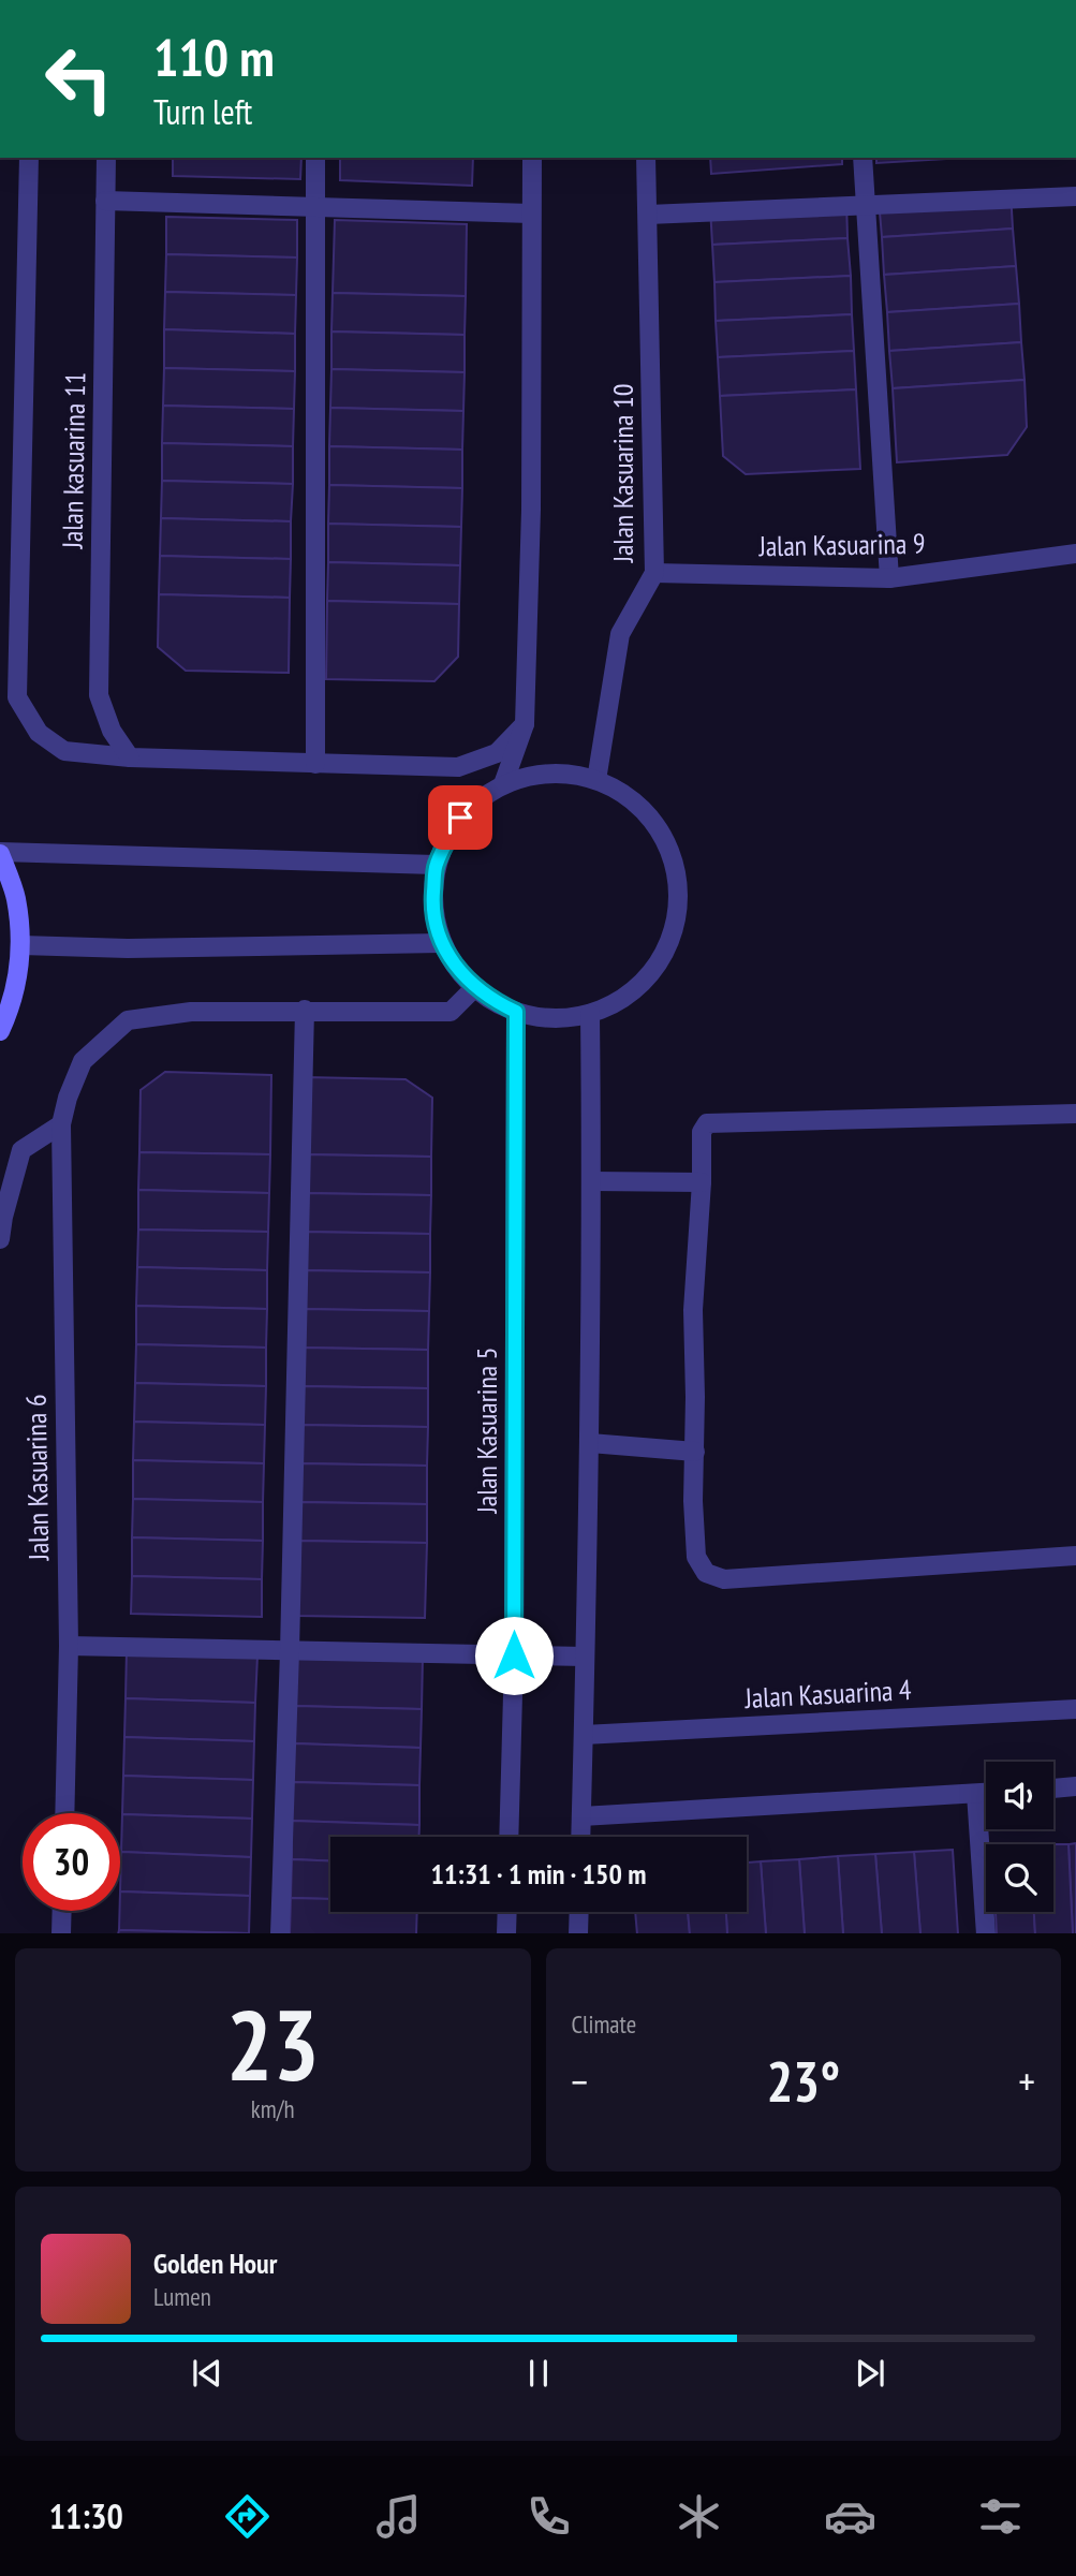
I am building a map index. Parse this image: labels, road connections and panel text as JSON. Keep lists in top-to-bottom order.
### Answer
{
  "streets": {
    "street": [
      "Jalan kasuarina 11",
      "Jalan Kasuarina 10",
      "Jalan Kasuarina 9",
      "Jalan Kasuarina 5",
      "Jalan Kasuarina 6",
      "Jalan Kasuarina 4"
    ]
  },
  "crossings": [
    ["Jalan Kasuarina 10", "Jalan Kasuarina 9"],
    ["Jalan Kasuarina 10", "Jalan Kasuarina 5"],
    ["Jalan Kasuarina 10", "Jalan Kasuarina 6"],
    ["Jalan Kasuarina 5", "Jalan Kasuarina 6"]
  ],
  "page": {
    "turn": ["110 m", "Turn left"],
    "limit": "30",
    "trip": "11:31 · 1 min · 150 m",
    "tile": [
      ["23", "km/h"],
      "Climate"
    ],
    "heat": ["−", "23°", "+"],
    "song": ["Golden Hour", "Lumen"],
    "tabs": "11:30"
  }
}
